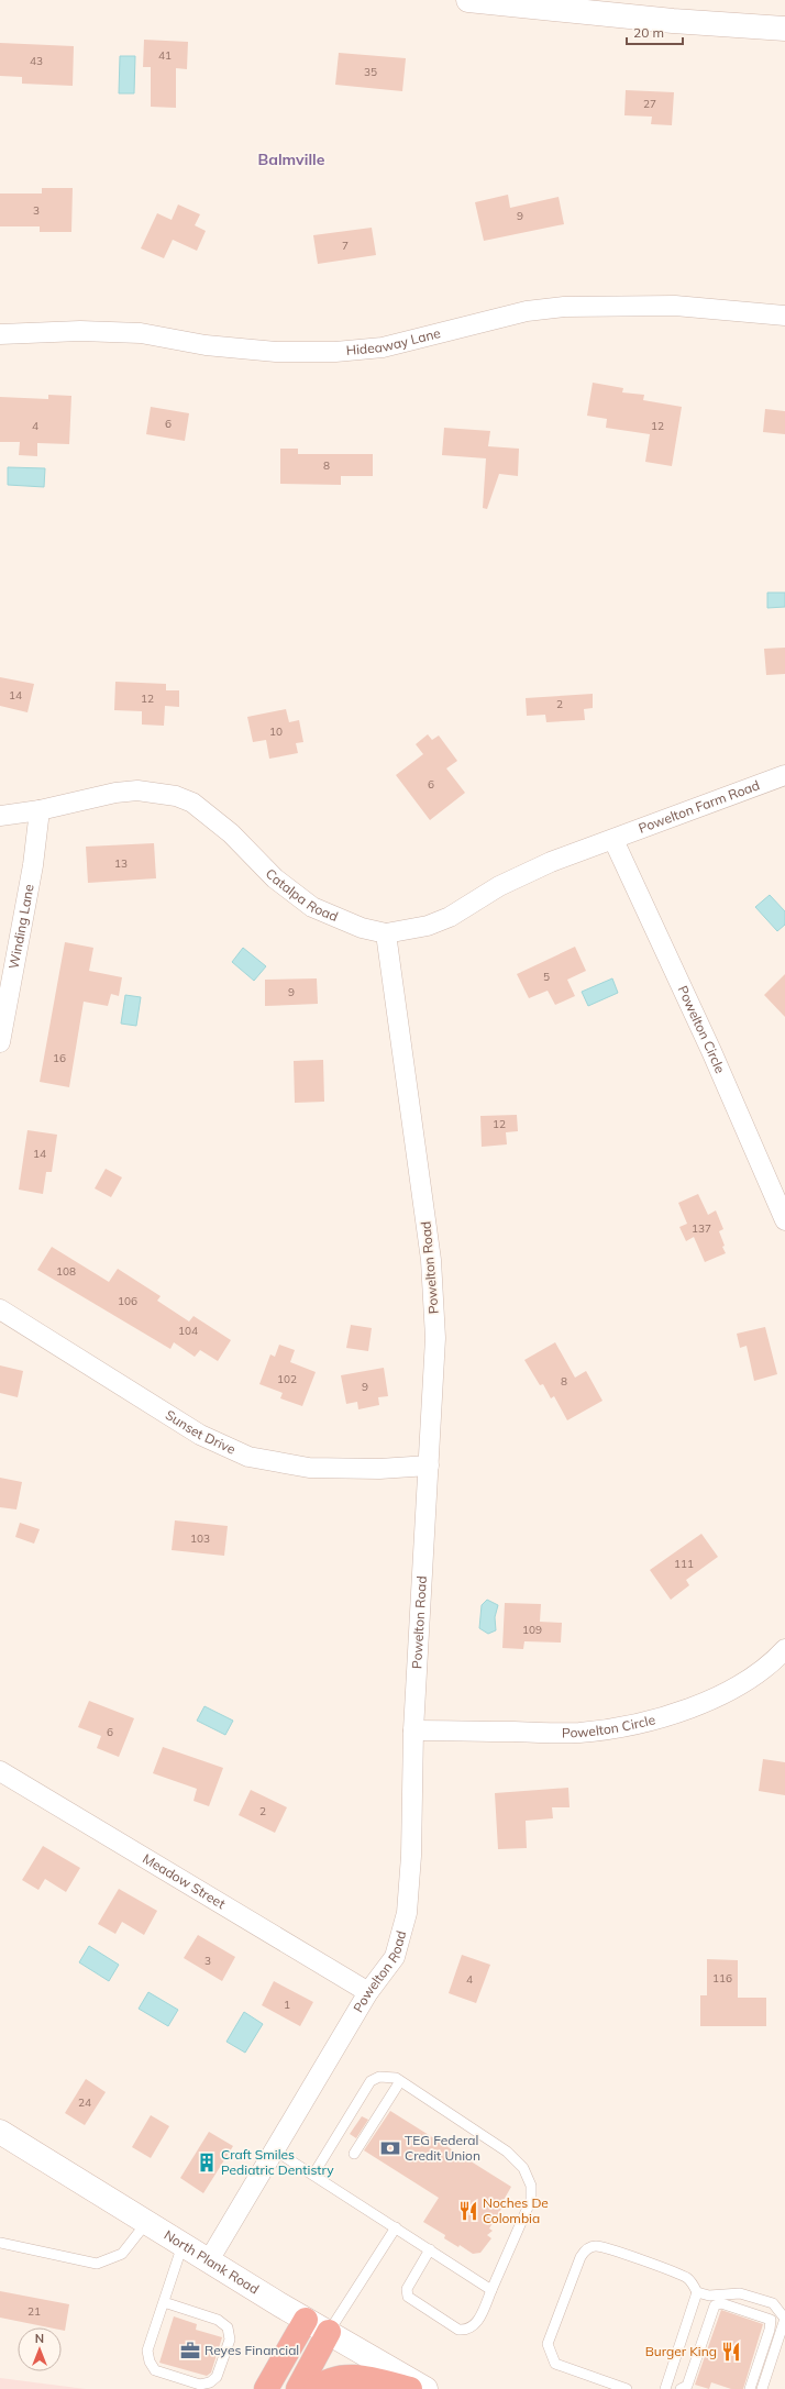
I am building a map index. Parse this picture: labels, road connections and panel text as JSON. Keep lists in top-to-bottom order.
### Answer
{
  "streets": {
    "main road": ["North Plank Road"],
    "street": [
      "Hideaway Lane",
      "Powelton Farm Road",
      "Catalpa Road",
      "Winding Lane",
      "Powelton Circle",
      "Powelton Road",
      "Sunset Drive",
      "Meadow Street"
    ]
  },
  "crossings": [
    ["Powelton Farm Road", "Catalpa Road"],
    ["Powelton Farm Road", "Powelton Circle"],
    ["Catalpa Road", "Winding Lane"],
    ["Catalpa Road", "Powelton Circle"],
    ["Catalpa Road", "Powelton Road"],
    ["Powelton Circle", "Powelton Road"],
    ["Powelton Road", "Sunset Drive"],
    ["Powelton Road", "Meadow Street"],
    ["Powelton Road", "North Plank Road"]
  ],
  "districts": ["Balmville"],
  "places": {
    "bank": ["TEG Federal Credit Union"],
    "building": ["Craft Smiles Pediatric Dentistry"],
    "restaurant": ["Noches De Colombia", "Burger King"],
    "office": ["Reyes Financial"]
  },
  "house_numbers": [
    "41",
    "43",
    "35",
    "27",
    "3",
    "9",
    "7",
    "6",
    "4",
    "12",
    "8",
    "14",
    "12",
    "2",
    "10",
    "6",
    "13",
    "5",
    "9",
    "16",
    "12",
    "14",
    "137",
    "108",
    "106",
    "104",
    "102",
    "8",
    "9",
    "103",
    "111",
    "109",
    "6",
    "2",
    "3",
    "116",
    "4",
    "1",
    "24",
    "21"
  ],
  "scale_bar": "20 m",
  "north": "top"
}
